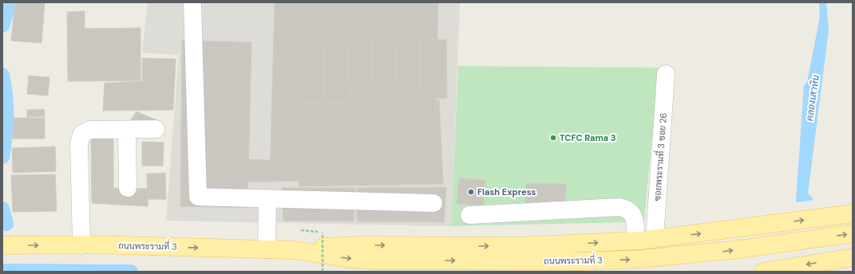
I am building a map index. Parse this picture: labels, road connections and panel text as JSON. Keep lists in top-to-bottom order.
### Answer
{
  "streets": {
    "main road": ["ถนนพระรามที่ 3"],
    "lane": ["ซอยพระรามที่ 3 ซอย 26"]
  },
  "crossings": [
    ["ซอยพระรามที่ 3 ซอย 26", "ถนนพระรามที่ 3"]
  ],
  "one_way": ["ถนนพระรามที่ 3"],
  "water": ["คลองเสาหิน"],
  "places": ["TCFC Rama 3", "Flash Express"]
}
